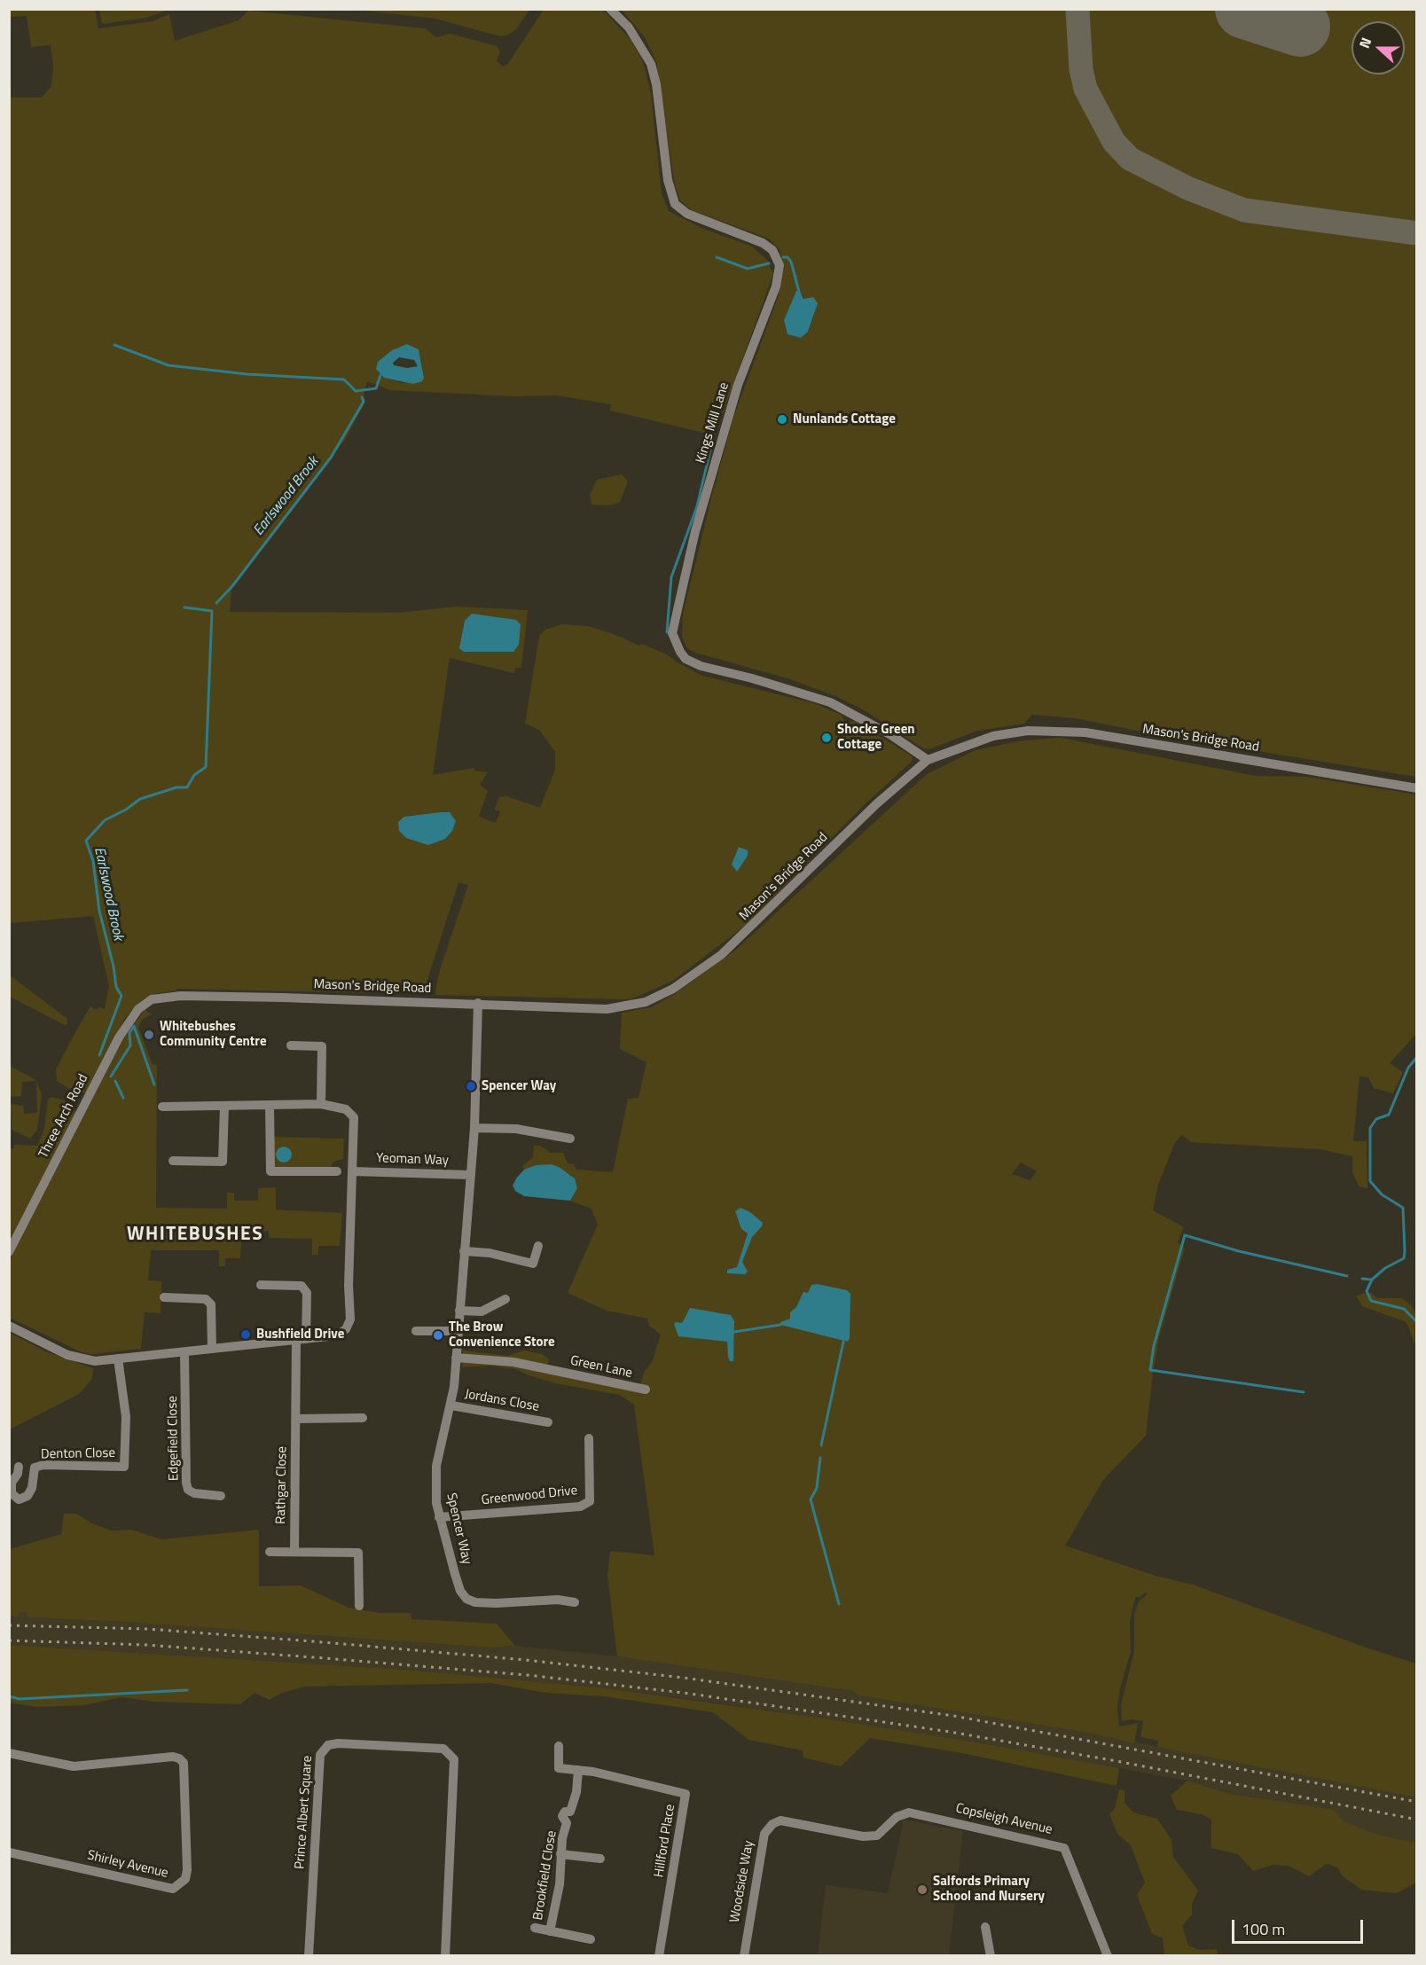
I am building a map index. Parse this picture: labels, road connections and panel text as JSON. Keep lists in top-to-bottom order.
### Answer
{
  "streets": {
    "street": [
      "Kings Mill Lane",
      "Mason's Bridge Road",
      "Three Arch Road",
      "Yeoman Way",
      "Green Lane",
      "Jordans Close",
      "Edgefield Close",
      "Denton Close",
      "Rathgar Close",
      "Greenwood Drive",
      "Spencer Way",
      "Prince Albert Square",
      "Copsleigh Avenue",
      "Hillford Place",
      "Shirley Avenue",
      "Brookfield Close",
      "Woodside Way"
    ]
  },
  "crossings": [
    ["Kings Mill Lane", "Mason's Bridge Road"],
    ["Mason's Bridge Road", "Three Arch Road"],
    ["Mason's Bridge Road", "Spencer Way"],
    ["Yeoman Way", "Spencer Way"],
    ["Green Lane", "Spencer Way"],
    ["Jordans Close", "Spencer Way"],
    ["Greenwood Drive", "Spencer Way"],
    ["Copsleigh Avenue", "Woodside Way"],
    ["Hillford Place", "Brookfield Close"]
  ],
  "districts": ["WHITEBUSHES"],
  "water": ["Earlswood Brook"],
  "places": [
    "Nunlands Cottage",
    "Shocks Green Cottage",
    "Whitebushes Community Centre",
    "Spencer Way",
    "Bushfield Drive",
    "The Brow Convenience Store",
    "Salfords Primary School and Nursery"
  ],
  "scale_bar": "100 m",
  "north": "left"
}
